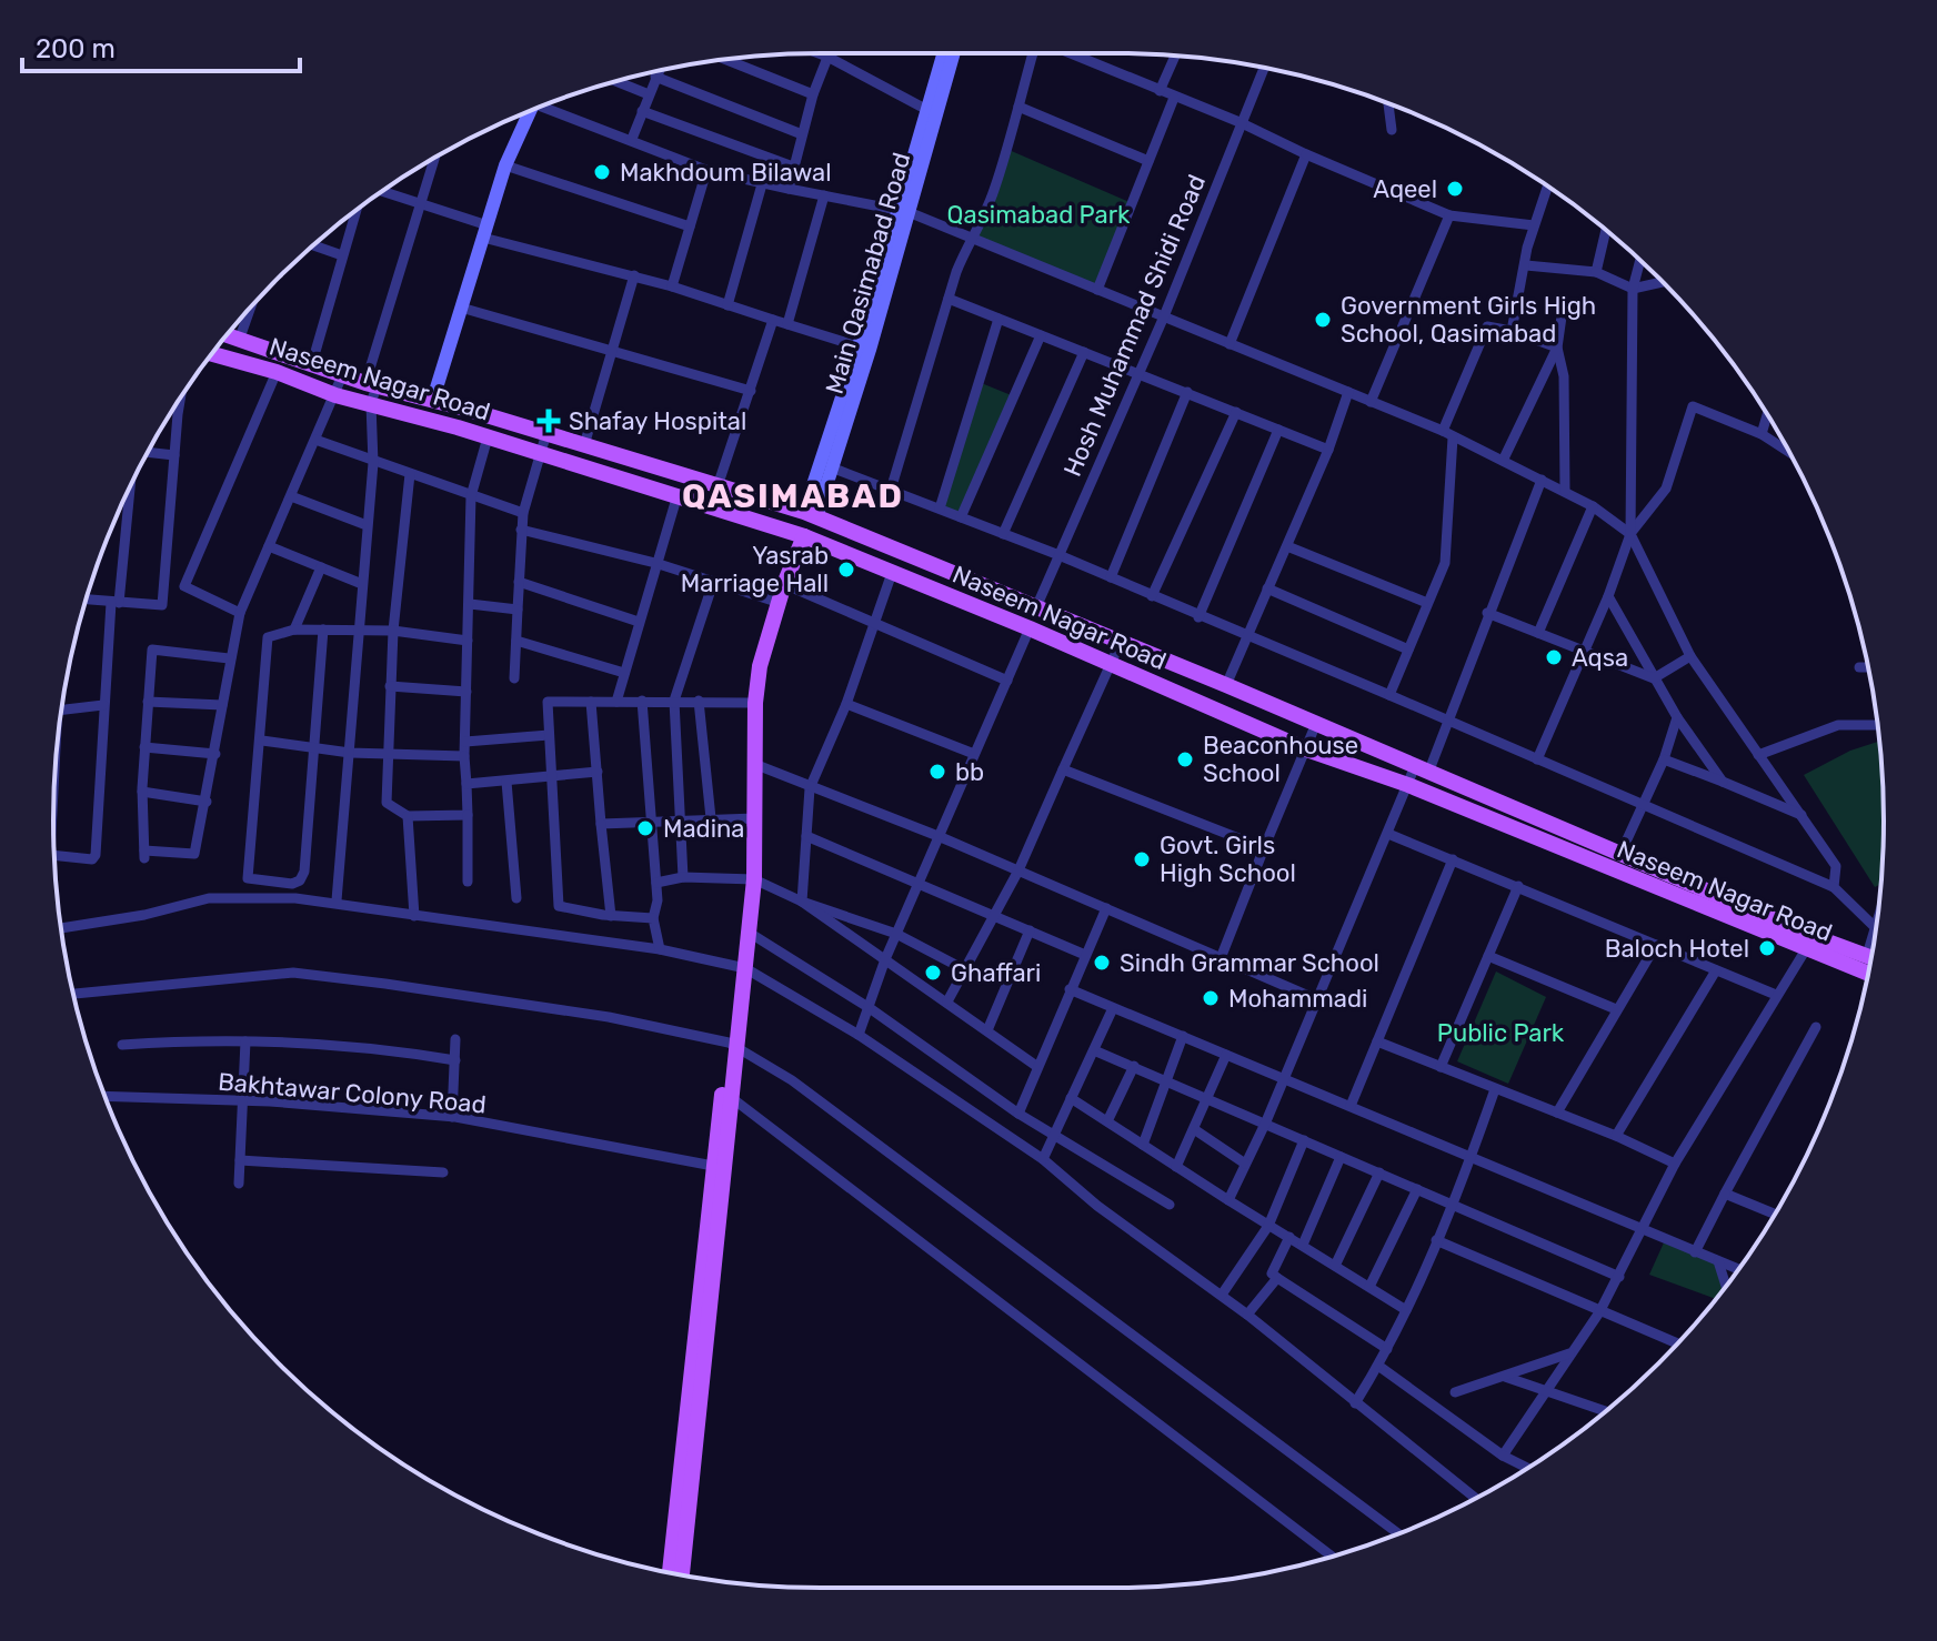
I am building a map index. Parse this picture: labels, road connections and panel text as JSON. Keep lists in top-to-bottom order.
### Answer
{
  "streets": {
    "main road": ["Main Qasimabad Road", "Naseem Nagar Road"],
    "street": ["Hosh Muhammad Shidi Road", "Bakhtawar Colony Road"]
  },
  "crossings": [
    ["Main Qasimabad Road", "Naseem Nagar Road"],
    ["Hosh Muhammad Shidi Road", "Naseem Nagar Road"]
  ],
  "districts": ["QASIMABAD"],
  "parks": ["Qasimabad Park", "Public Park"],
  "places": {
    "other": [
      "Makhdoum Bilawal",
      "Aqeel",
      "Government Girls High School, Qasimabad",
      "Yasrab Marriage Hall",
      "Aqsa",
      "Beaconhouse School",
      "bb",
      "Madina",
      "Govt. Girls High School",
      "Baloch Hotel",
      "Sindh Grammar School",
      "Ghaffari",
      "Mohammadi"
    ],
    "health": ["Shafay Hospital"]
  },
  "scale_bar": "200 m"
}
